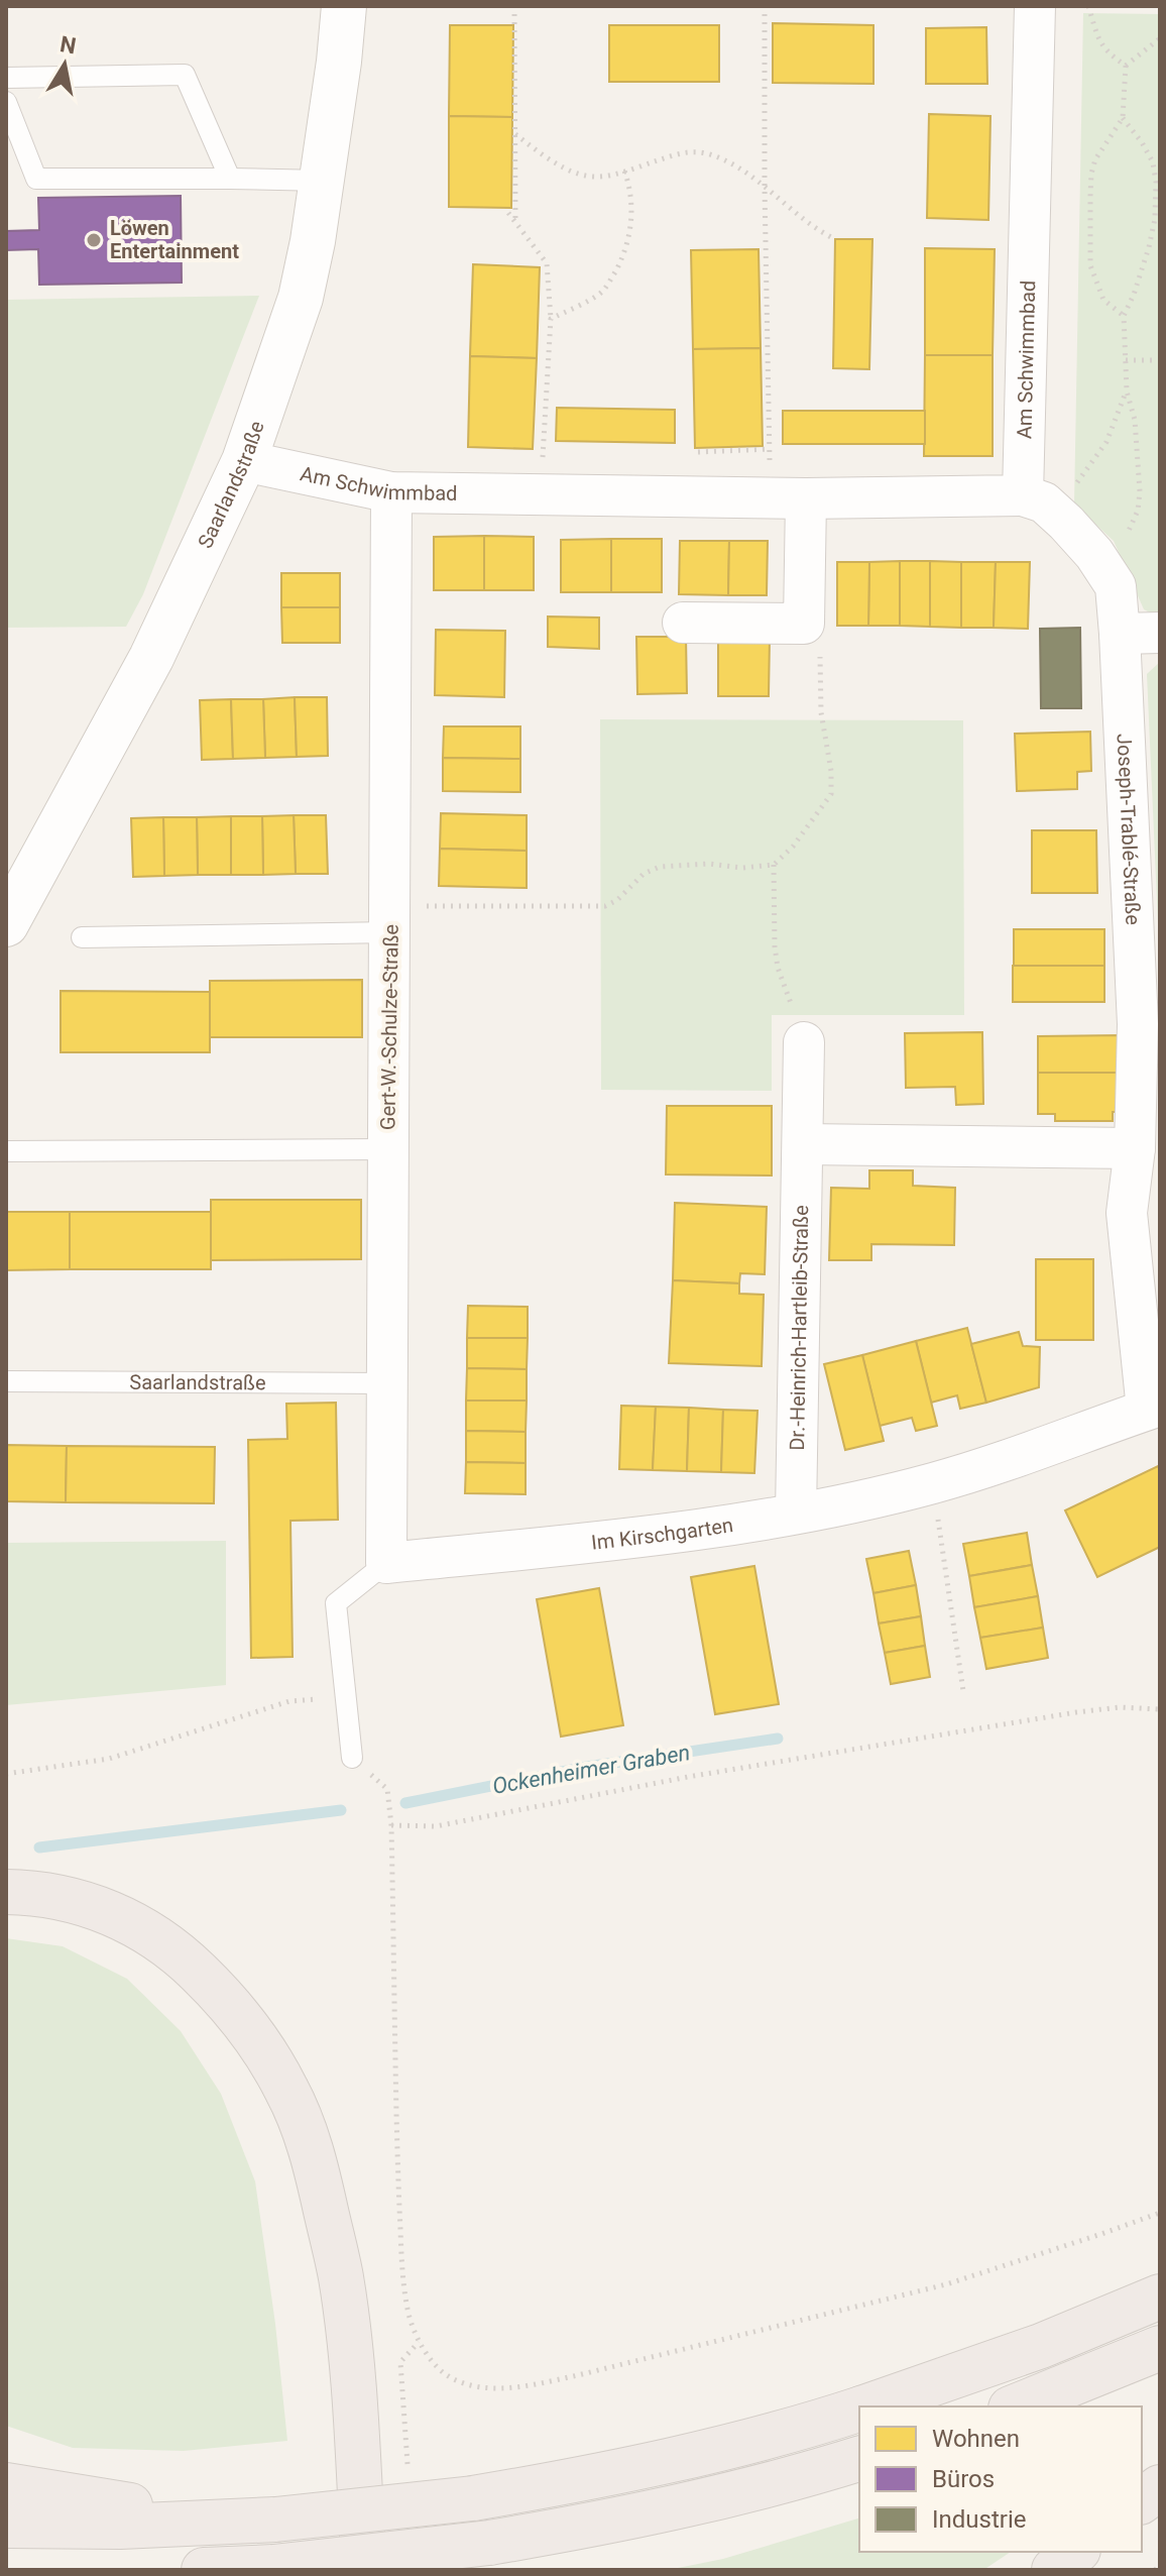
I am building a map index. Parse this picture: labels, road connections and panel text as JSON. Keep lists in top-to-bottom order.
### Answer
{
  "streets": {
    "main road": ["Saarlandstraße"],
    "street": [
      "Am Schwimmbad",
      "Joseph-Trablé-Straße",
      "Gert-W.-Schulze-Straße",
      "Dr.-Heinrich-Hartleib-Straße",
      "Im Kirschgarten"
    ]
  },
  "crossings": [
    ["Am Schwimmbad", "Saarlandstraße"],
    ["Am Schwimmbad", "Joseph-Trablé-Straße"],
    ["Am Schwimmbad", "Gert-W.-Schulze-Straße"],
    ["Saarlandstraße", "Gert-W.-Schulze-Straße"],
    ["Joseph-Trablé-Straße", "Im Kirschgarten"],
    ["Gert-W.-Schulze-Straße", "Im Kirschgarten"],
    ["Dr.-Heinrich-Hartleib-Straße", "Im Kirschgarten"]
  ],
  "water": ["Ockenheimer Graben"],
  "places": ["Löwen Entertainment"],
  "legend": ["Wohnen", "Büros", "Industrie"],
  "north": "top"
}
